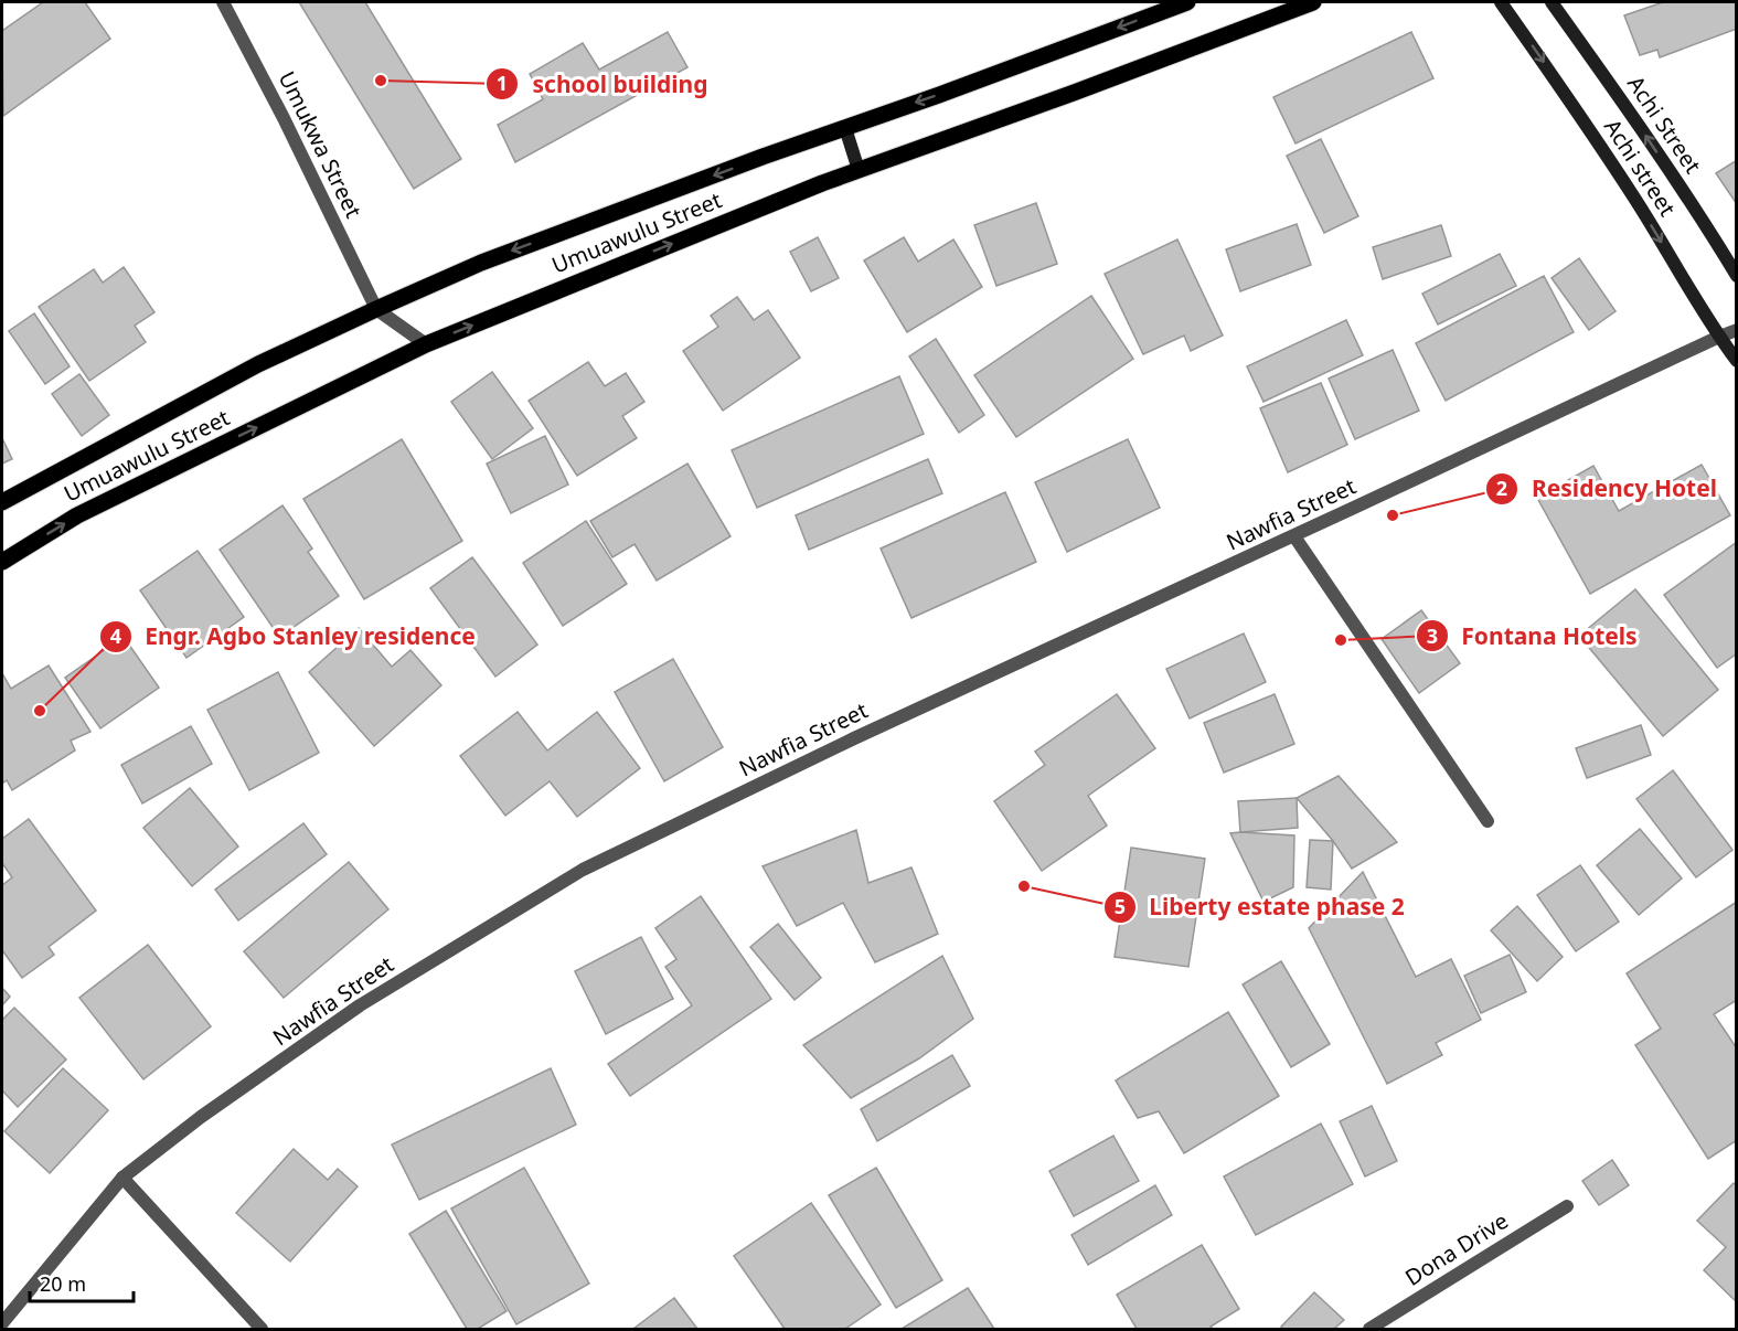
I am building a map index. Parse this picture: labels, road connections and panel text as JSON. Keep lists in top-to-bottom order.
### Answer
{
  "streets": {
    "main road": ["Umuawulu Street"],
    "street": [
      "Achi Street",
      "Umukwa Street",
      "Achi street",
      "Nawfia Street",
      "Dona Drive"
    ]
  },
  "crossings": [
    ["Umukwa Street", "Umuawulu Street"],
    ["Achi street", "Nawfia Street"]
  ],
  "one_way": ["Achi Street", "Achi street"],
  "places": [
    "school building",
    "Residency Hotel",
    "Fontana Hotels",
    "Engr. Agbo Stanley residence",
    "Liberty estate phase 2"
  ],
  "scale_bar": "20 m"
}
